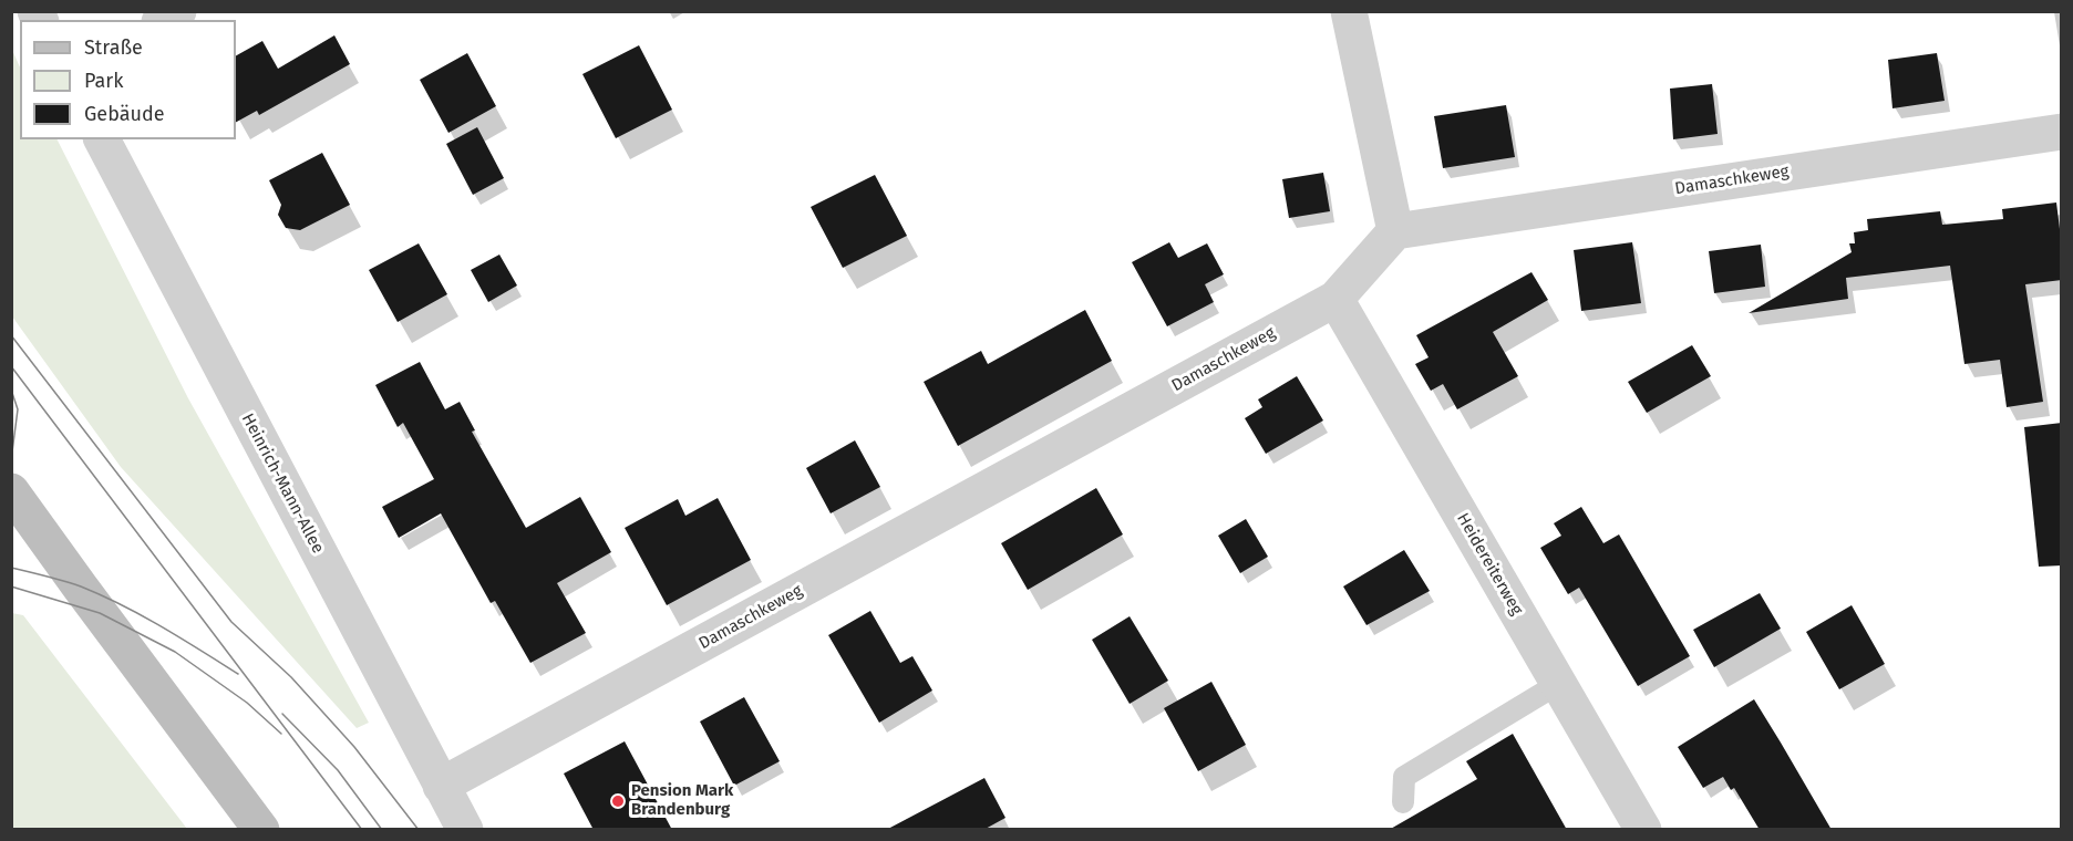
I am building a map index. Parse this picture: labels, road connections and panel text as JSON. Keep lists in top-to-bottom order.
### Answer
{
  "streets": {
    "street": ["Damaschkeweg", "Heinrich-Mann-Allee", "Heidereiterweg"]
  },
  "crossings": [
    ["Damaschkeweg", "Heinrich-Mann-Allee"],
    ["Damaschkeweg", "Heidereiterweg"]
  ],
  "places": ["Pension Mark Brandenburg"],
  "legend": ["Straße", "Park", "Gebäude"]
}
